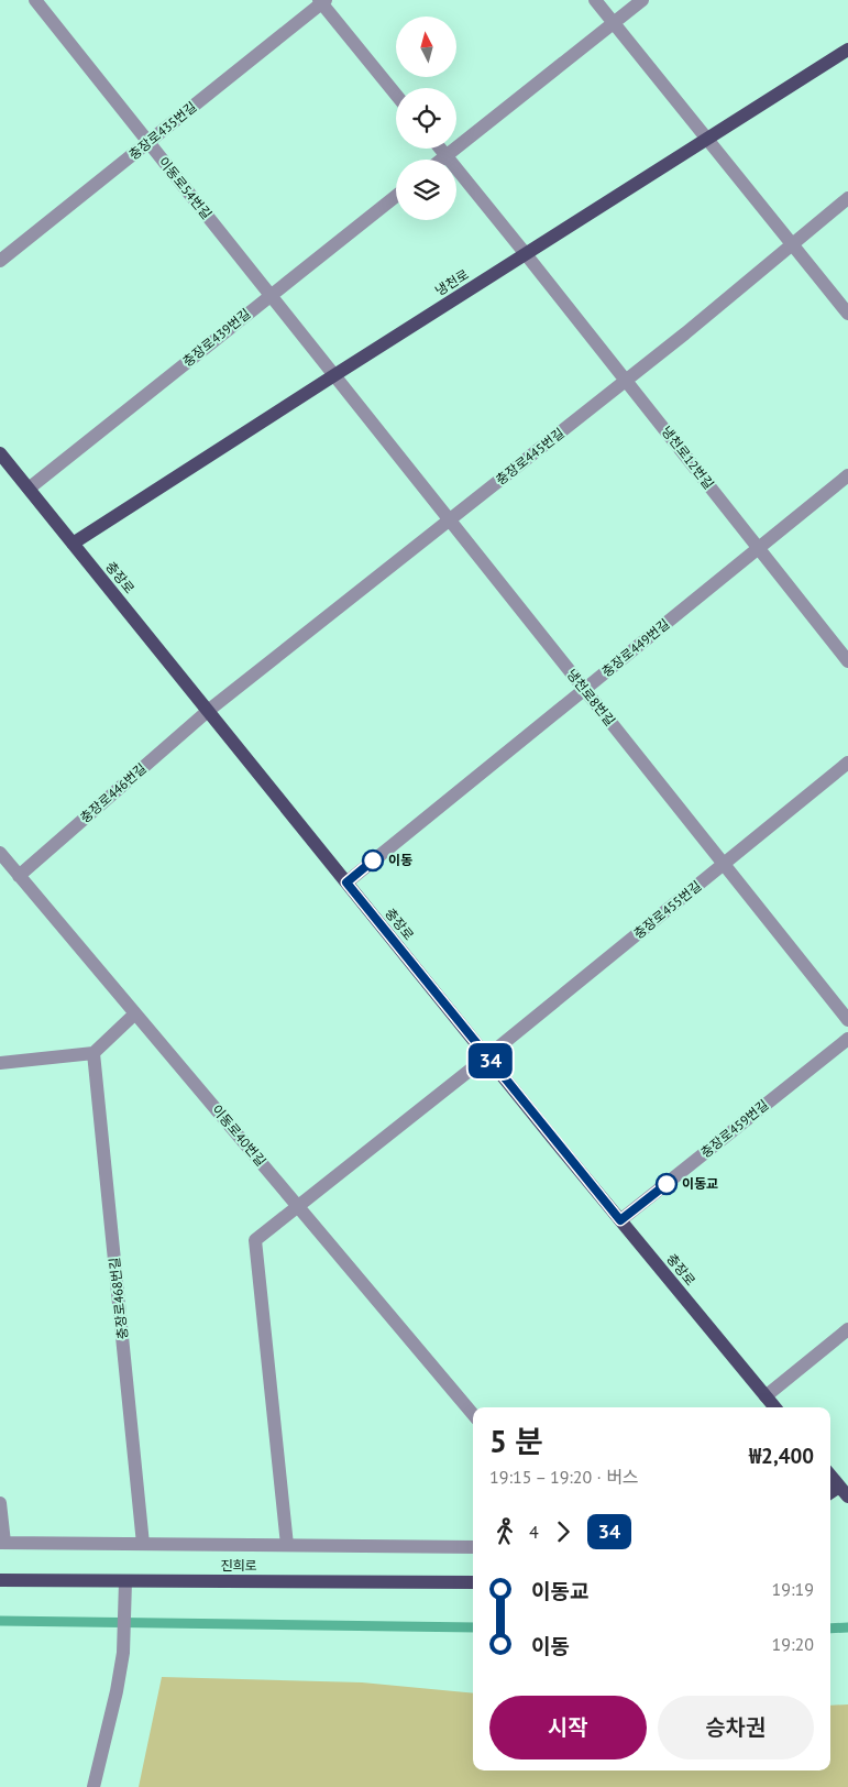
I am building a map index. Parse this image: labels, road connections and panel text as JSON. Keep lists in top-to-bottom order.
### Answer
{
  "streets": {
    "main road": ["냉천로", "충장로", "진희로"],
    "street": [
      "충장로435번길",
      "이동로54번길",
      "충장로439번길",
      "충장로445번길",
      "냉천로12번길",
      "충장로449번길",
      "냉천로8번길",
      "충장로446번길",
      "충장로455번길",
      "충장로459번길",
      "이동로40번길",
      "충장로468번길"
    ]
  },
  "crossings": [
    ["충장로435번길", "이동로54번길"],
    ["이동로54번길", "냉천로"],
    ["이동로54번길", "충장로439번길"],
    ["이동로54번길", "냉천로8번길"],
    ["냉천로", "냉천로12번길"],
    ["냉천로", "충장로"],
    ["냉천로", "냉천로8번길"],
    ["충장로439번길", "충장로"],
    ["충장로445번길", "냉천로12번길"],
    ["충장로445번길", "충장로"],
    ["충장로445번길", "냉천로8번길"],
    ["충장로445번길", "충장로446번길"],
    ["냉천로12번길", "충장로449번길"],
    ["충장로", "충장로449번길"],
    ["충장로", "충장로446번길"],
    ["충장로", "충장로455번길"],
    ["충장로", "충장로459번길"],
    ["충장로449번길", "냉천로8번길"],
    ["냉천로8번길", "충장로455번길"],
    ["충장로446번길", "이동로40번길"],
    ["충장로455번길", "이동로40번길"]
  ],
  "places": ["이동", "이동교"],
  "lines": ["bus line 34"],
  "north": "top",
  "page": {
    "on_map": "34",
    "heading": ["5 분", "19:15 – 19:20 · 버스", "₩2,400"],
    "legs": ["4", "34"],
    "list": [
      {
        "name": "이동교",
        "value": "19:19"
      },
      {
        "name": "이동",
        "value": "19:20"
      }
    ],
    "buttons": ["시작", "승차권"]
  }
}
